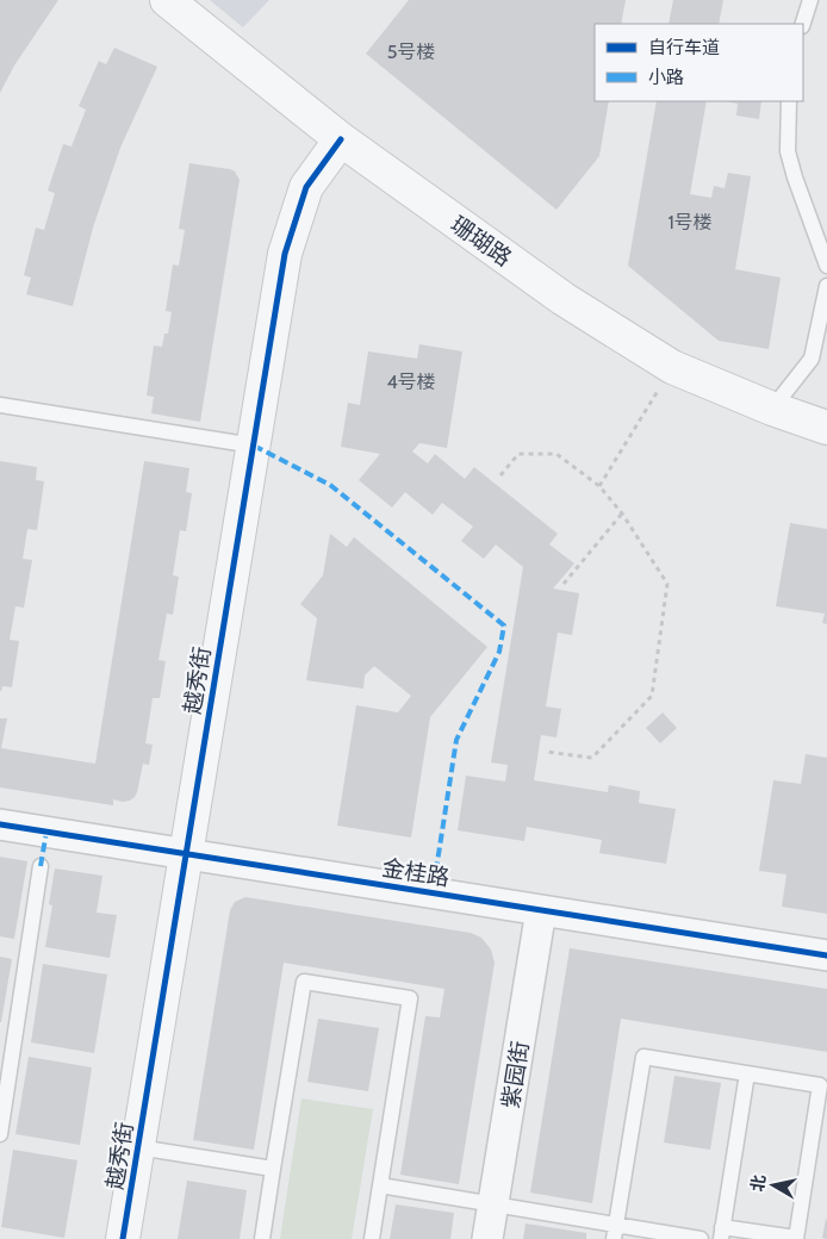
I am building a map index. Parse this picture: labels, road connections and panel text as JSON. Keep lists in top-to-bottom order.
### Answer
{
  "streets": {
    "street": [
      "珊瑚路",
      "越秀街",
      "金桂路",
      "紫园街"
    ]
  },
  "crossings": [
    ["珊瑚路", "越秀街"],
    ["越秀街", "金桂路"],
    ["金桂路", "紫园街"]
  ],
  "house_numbers": ["5号楼", "1号楼", "4号楼"],
  "legend": ["自行车道", "小路"],
  "north": "left"
}
